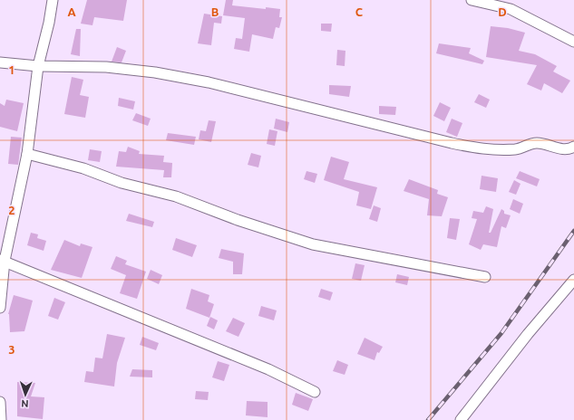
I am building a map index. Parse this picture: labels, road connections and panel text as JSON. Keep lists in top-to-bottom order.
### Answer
{
  "north": "bottom",
  "grid": {
    "columns": [
      "A",
      "B",
      "C",
      "D"
    ],
    "rows": ["1", "2", "3"]
  }
}
